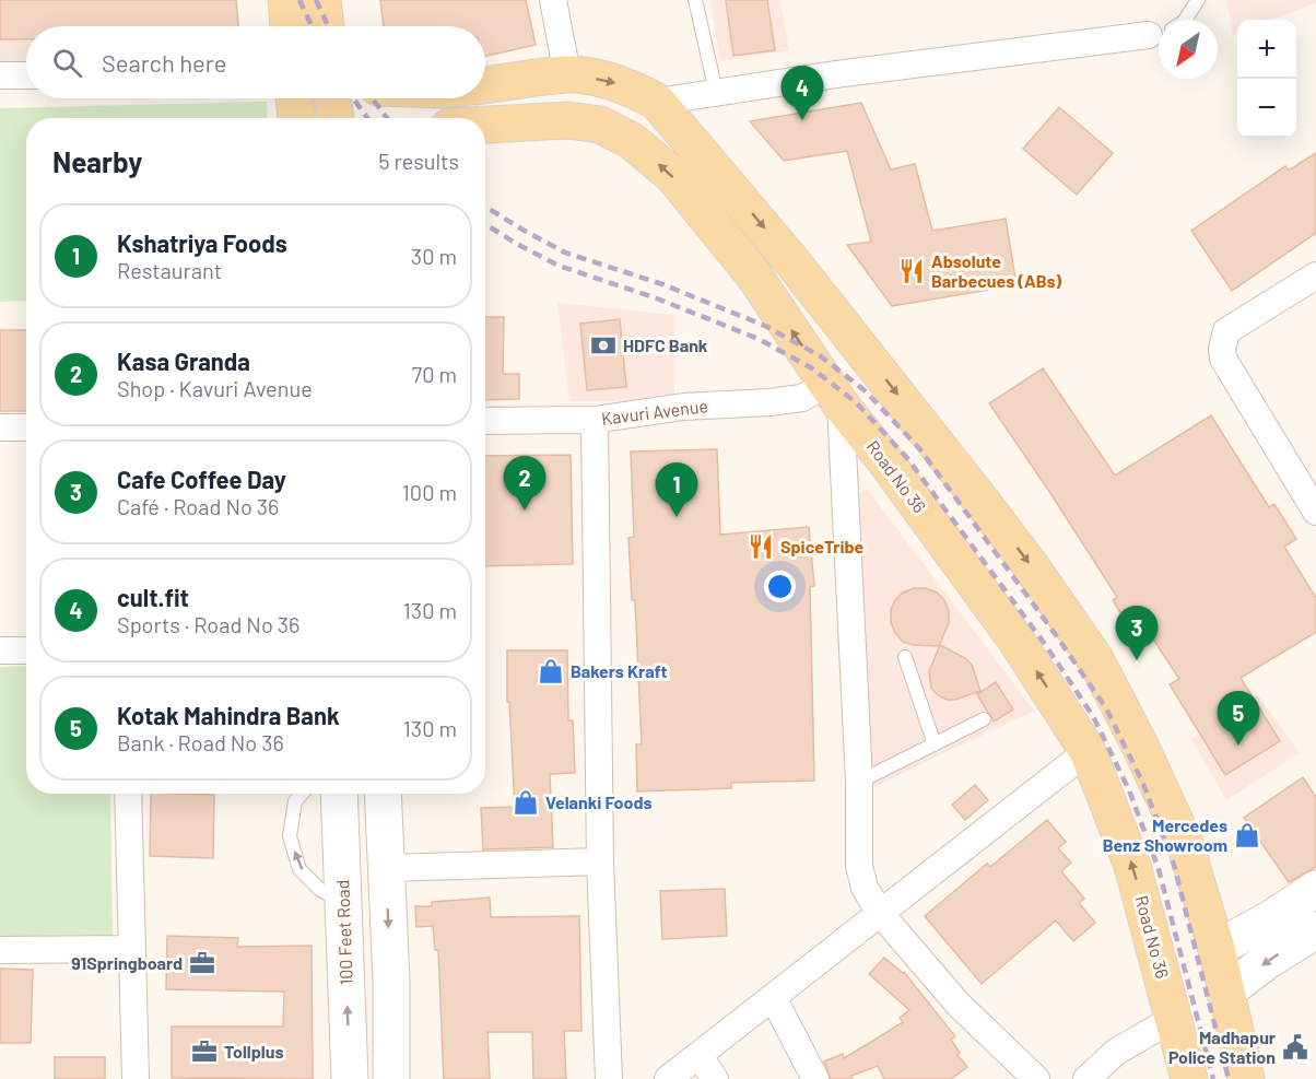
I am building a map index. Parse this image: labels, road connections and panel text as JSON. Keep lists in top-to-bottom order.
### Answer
{
  "streets": {
    "main road": ["Road No 36", "100 Feet Road"],
    "street": ["Kavuri Avenue"]
  },
  "crossings": [
    ["Kavuri Avenue", "Road No 36"]
  ],
  "places": {
    "restaurant": ["Absolute Barbecues (ABs)", "SpiceTribe"],
    "bank": ["HDFC Bank"],
    "shop": ["Bakers Kraft", "Velanki Foods", "Mercedes Benz Showroom"],
    "office": ["91Springboard", "Tollplus"],
    "public building": ["Madhapur Police Station"]
  },
  "north": "bottom left",
  "page": {
    "map_buttons": ["+", "−"],
    "search": "Search here",
    "pins": [
      "4",
      "2",
      "1",
      "3",
      "5"
    ],
    "heading": ["Nearby", "5 results"],
    "list": [
      {
        "mark": "1",
        "name": "Kshatriya Foods",
        "note": "Restaurant",
        "value": "30 m"
      },
      {
        "mark": "2",
        "name": "Kasa Granda",
        "note": "Shop · Kavuri Avenue",
        "value": "70 m"
      },
      {
        "mark": "3",
        "name": "Cafe Coffee Day",
        "note": "Café · Road No 36",
        "value": "100 m"
      },
      {
        "mark": "4",
        "name": "cult.fit",
        "note": "Sports · Road No 36",
        "value": "130 m"
      },
      {
        "mark": "5",
        "name": "Kotak Mahindra Bank",
        "note": "Bank · Road No 36",
        "value": "130 m"
      }
    ]
  }
}
